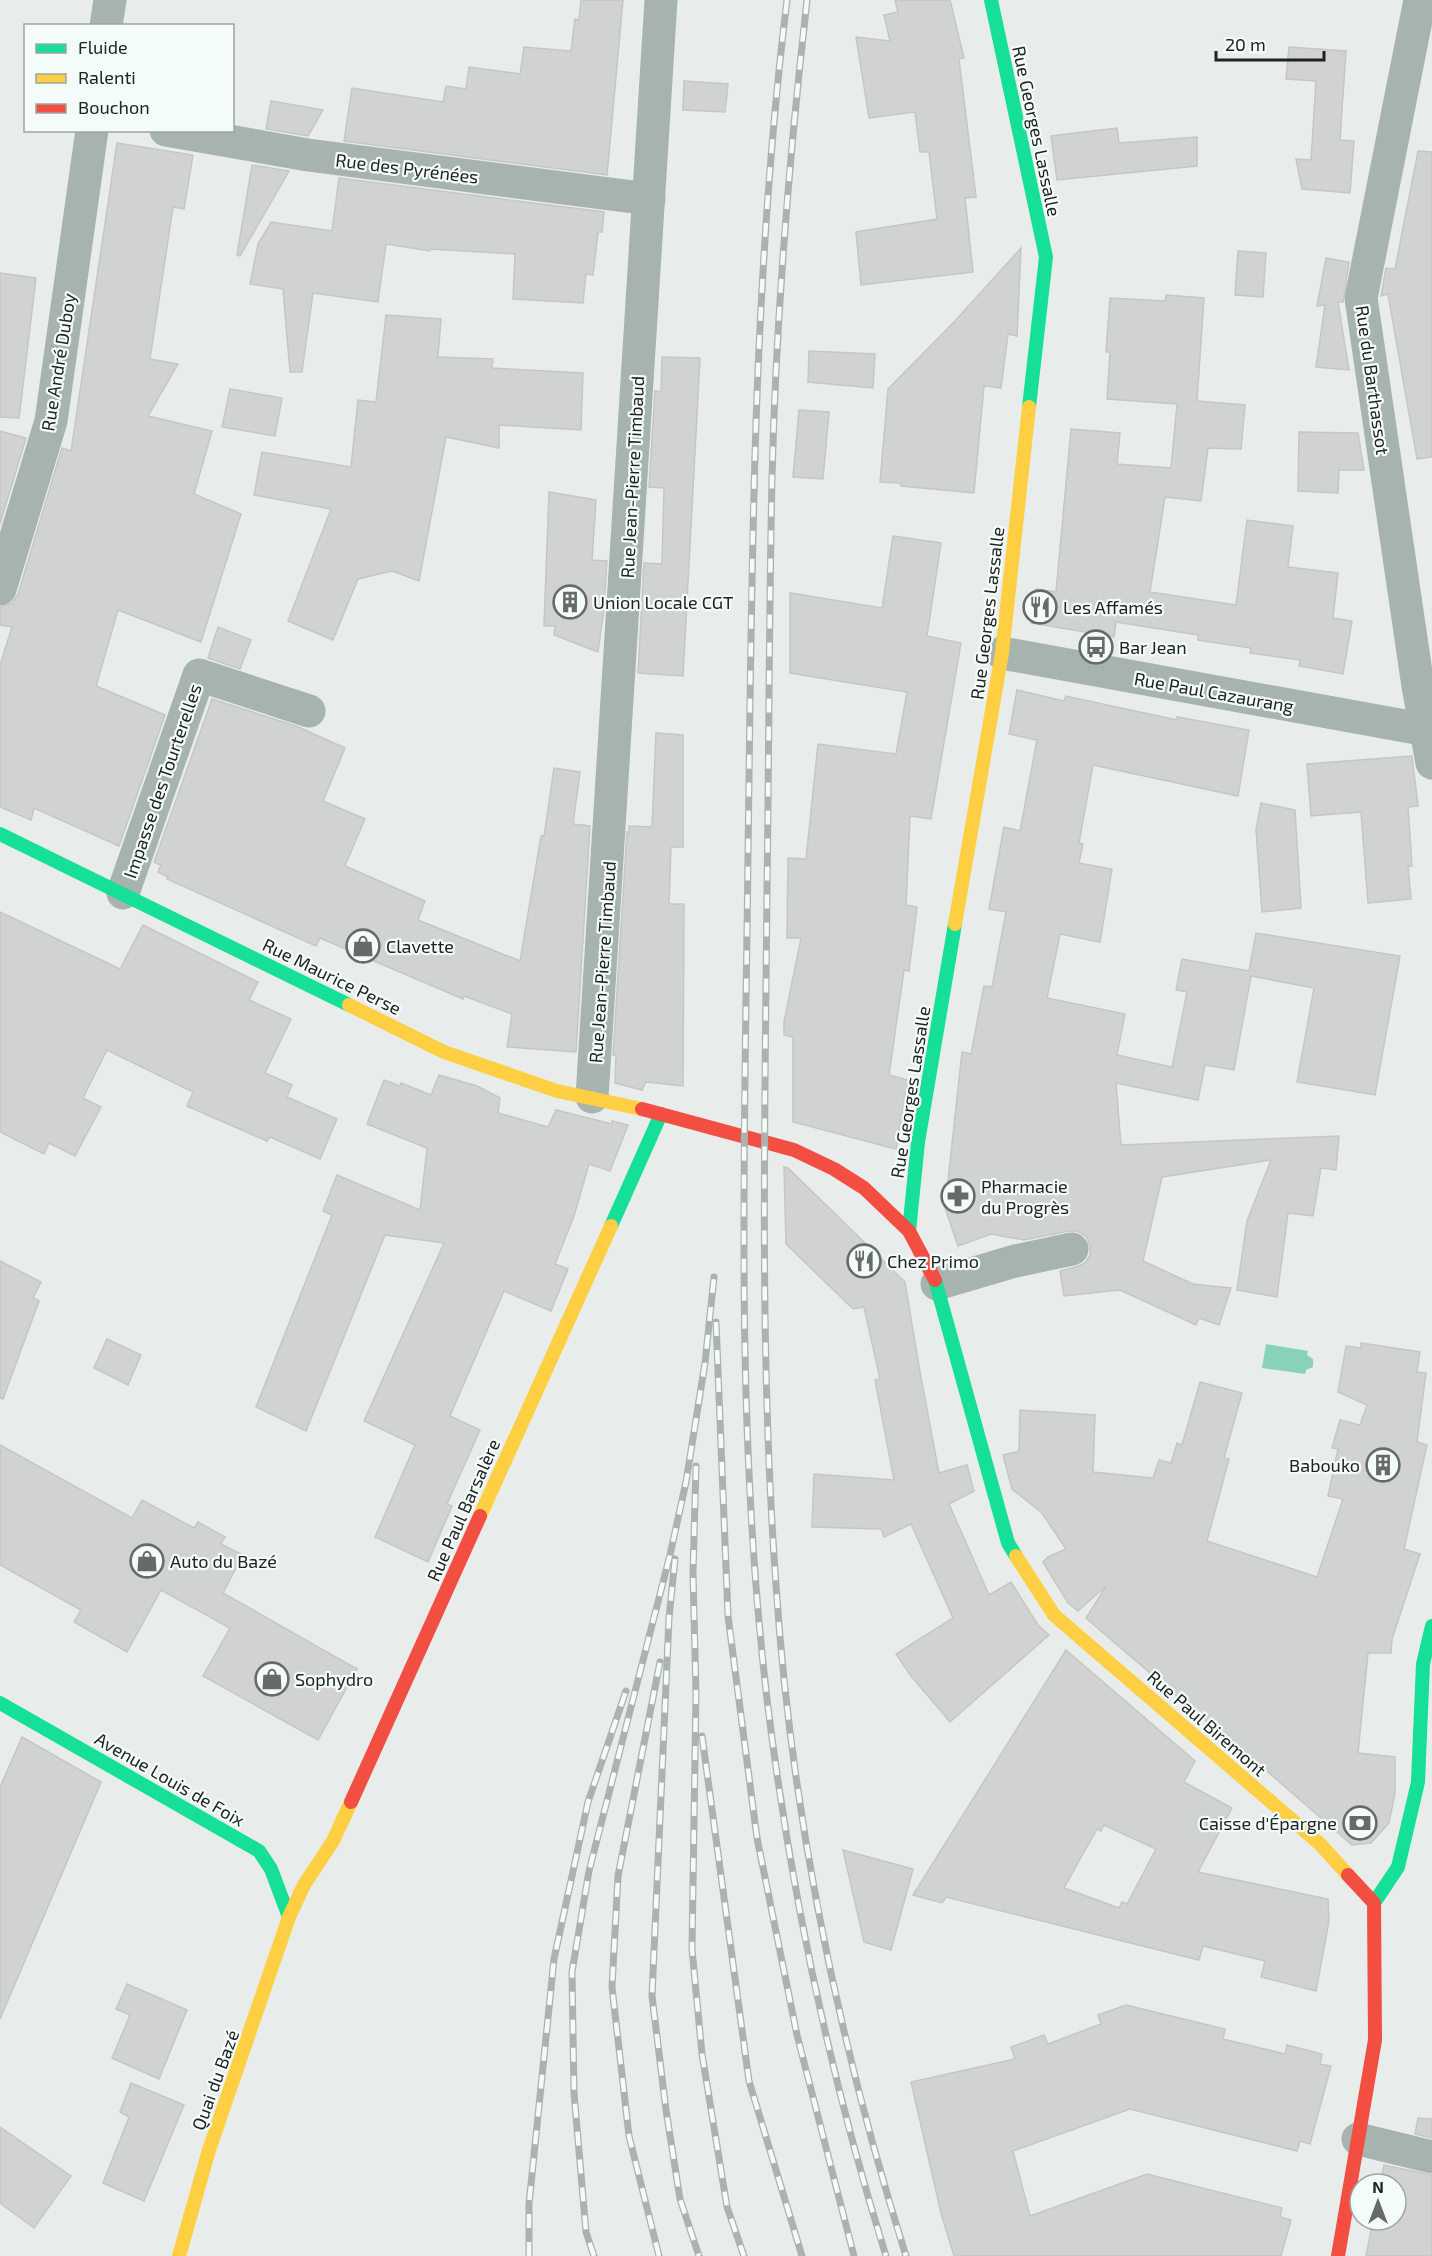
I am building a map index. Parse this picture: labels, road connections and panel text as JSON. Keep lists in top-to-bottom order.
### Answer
{
  "streets": {
    "street": [
      "Rue Georges Lassalle",
      "Rue des Pyrénées",
      "Rue André Duboy",
      "Rue du Barthassot",
      "Rue Jean-Pierre Timbaud",
      "Rue Paul Cazaurang",
      "Impasse des Tourterelles",
      "Rue Maurice Perse",
      "Rue Paul Barsalère",
      "Rue Paul Biremont",
      "Avenue Louis de Foix",
      "Quai du Bazé"
    ]
  },
  "crossings": [
    ["Rue Georges Lassalle", "Rue Paul Cazaurang"],
    ["Rue Georges Lassalle", "Rue Maurice Perse"],
    ["Rue Georges Lassalle", "Rue Paul Biremont"],
    ["Rue des Pyrénées", "Rue Jean-Pierre Timbaud"],
    ["Rue du Barthassot", "Rue Paul Cazaurang"],
    ["Rue Jean-Pierre Timbaud", "Rue Maurice Perse"],
    ["Impasse des Tourterelles", "Rue Maurice Perse"],
    ["Rue Maurice Perse", "Rue Paul Barsalère"],
    ["Rue Maurice Perse", "Rue Paul Biremont"],
    ["Rue Paul Barsalère", "Avenue Louis de Foix"],
    ["Rue Paul Barsalère", "Quai du Bazé"],
    ["Avenue Louis de Foix", "Quai du Bazé"]
  ],
  "places": {
    "building": ["Union Locale CGT", "Babouko"],
    "restaurant": ["Les Affamés", "Chez Primo"],
    "bus stop": ["Bar Jean"],
    "shop": ["Clavette", "Auto du Bazé", "Sophydro"],
    "pharmacy": ["Pharmacie du Progrès"],
    "bank": ["Caisse d'Épargne"]
  },
  "legend": ["Fluide", "Ralenti", "Bouchon"],
  "scale_bar": "20 m",
  "north": "top"
}
